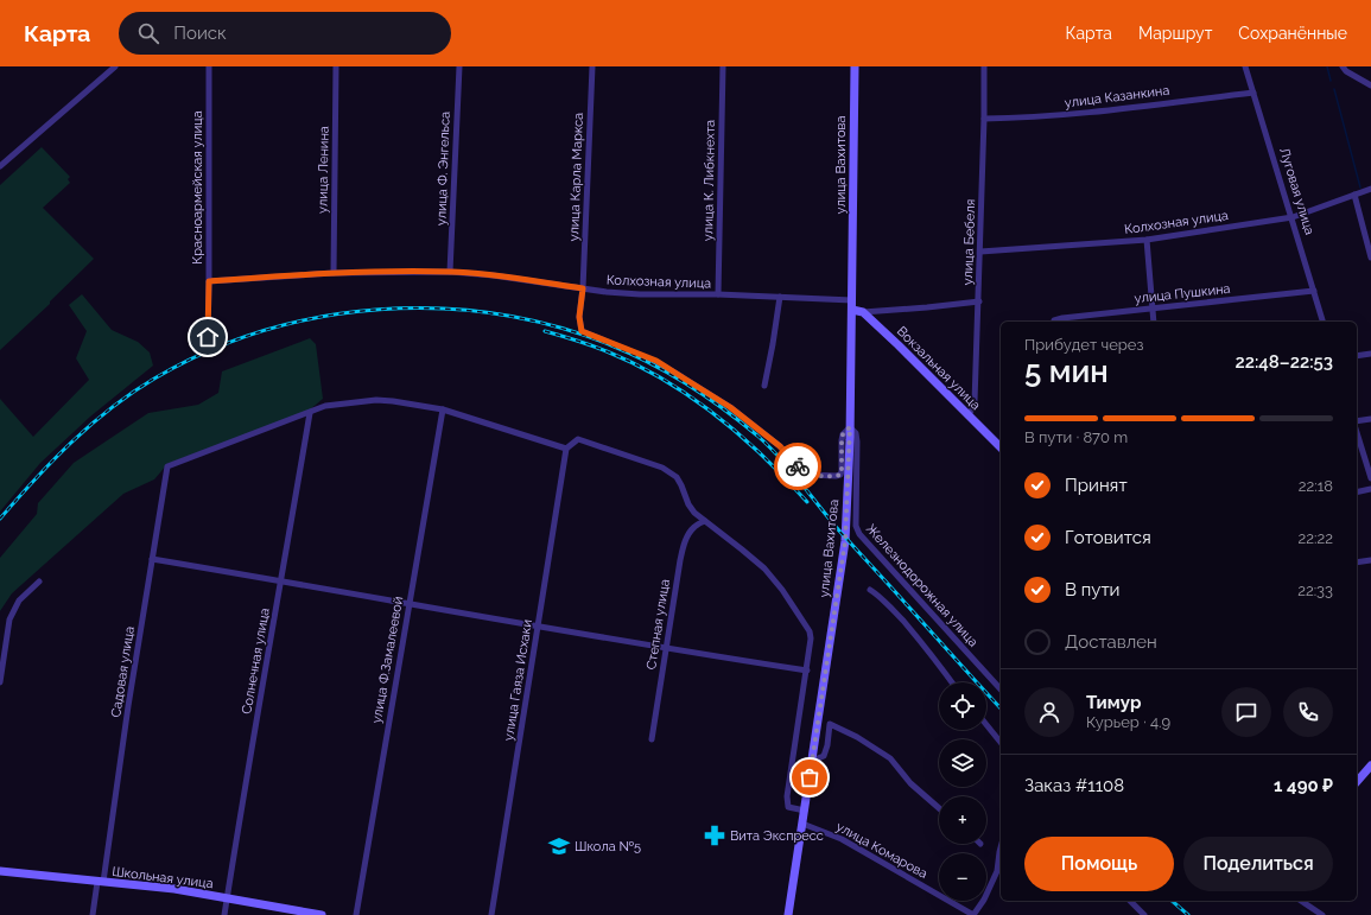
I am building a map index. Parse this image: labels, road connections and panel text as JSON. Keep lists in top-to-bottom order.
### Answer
{
  "streets": {
    "main road": ["улица Вахитова", "Вокзальная улица", "Школьная улица"],
    "street": [
      "улица Казанкина",
      "улица Ф. Энгельса",
      "улица Ленина",
      "улица Карла Маркса",
      "улица К. Либкнехта",
      "Красноармейская улица",
      "Луговая улица",
      "Колхозная улица",
      "улица Бебеля",
      "улица Пушкина",
      "Железнодорожная улица",
      "Степная улица",
      "улица Ф.Замалеевой",
      "Солнечная улица",
      "Садовая улица",
      "улица Гаяза Исхаки",
      "улица Комарова"
    ]
  },
  "crossings": [
    ["улица Казанкина", "Луговая улица"],
    ["улица Казанкина", "улица Бебеля"],
    ["улица Вахитова", "улица Карла Маркса"],
    ["улица Вахитова", "Колхозная улица"],
    ["улица Вахитова", "Железнодорожная улица"],
    ["улица Вахитова", "улица Комарова"],
    ["улица Ф. Энгельса", "Колхозная улица"],
    ["улица Ленина", "Колхозная улица"],
    ["улица Карла Маркса", "Колхозная улица"],
    ["улица Карла Маркса", "Железнодорожная улица"],
    ["улица К. Либкнехта", "Колхозная улица"],
    ["Красноармейская улица", "Колхозная улица"],
    ["Луговая улица", "Колхозная улица"],
    ["Луговая улица", "улица Пушкина"],
    ["Колхозная улица", "улица Бебеля"],
    ["улица Бебеля", "Вокзальная улица"],
    ["Солнечная улица", "Садовая улица"],
    ["Солнечная улица", "Школьная улица"],
    ["Садовая улица", "Школьная улица"]
  ],
  "places": {
    "pharmacy": ["Вита Экспресс"],
    "school or university": ["Школа №5"]
  },
  "page": {
    "header": "Карта",
    "search": "Поиск",
    "nav": ["Карта", "Маршрут", "Сохранённые"],
    "heading": ["5 мин", "Прибудет через", "22:48–22:53"],
    "panel": [
      "Тимур",
      "Курьер · 4.9",
      "Заказ #1108",
      "1 490 ₽"
    ],
    "bar": "В пути · 870 m",
    "list": [
      ["Принят", "22:18"],
      ["Готовится", "22:22"],
      ["В пути", "22:33"],
      "Доставлен"
    ],
    "map_buttons": ["+", "−"],
    "buttons": ["Помощь", "Поделиться"]
  }
}
